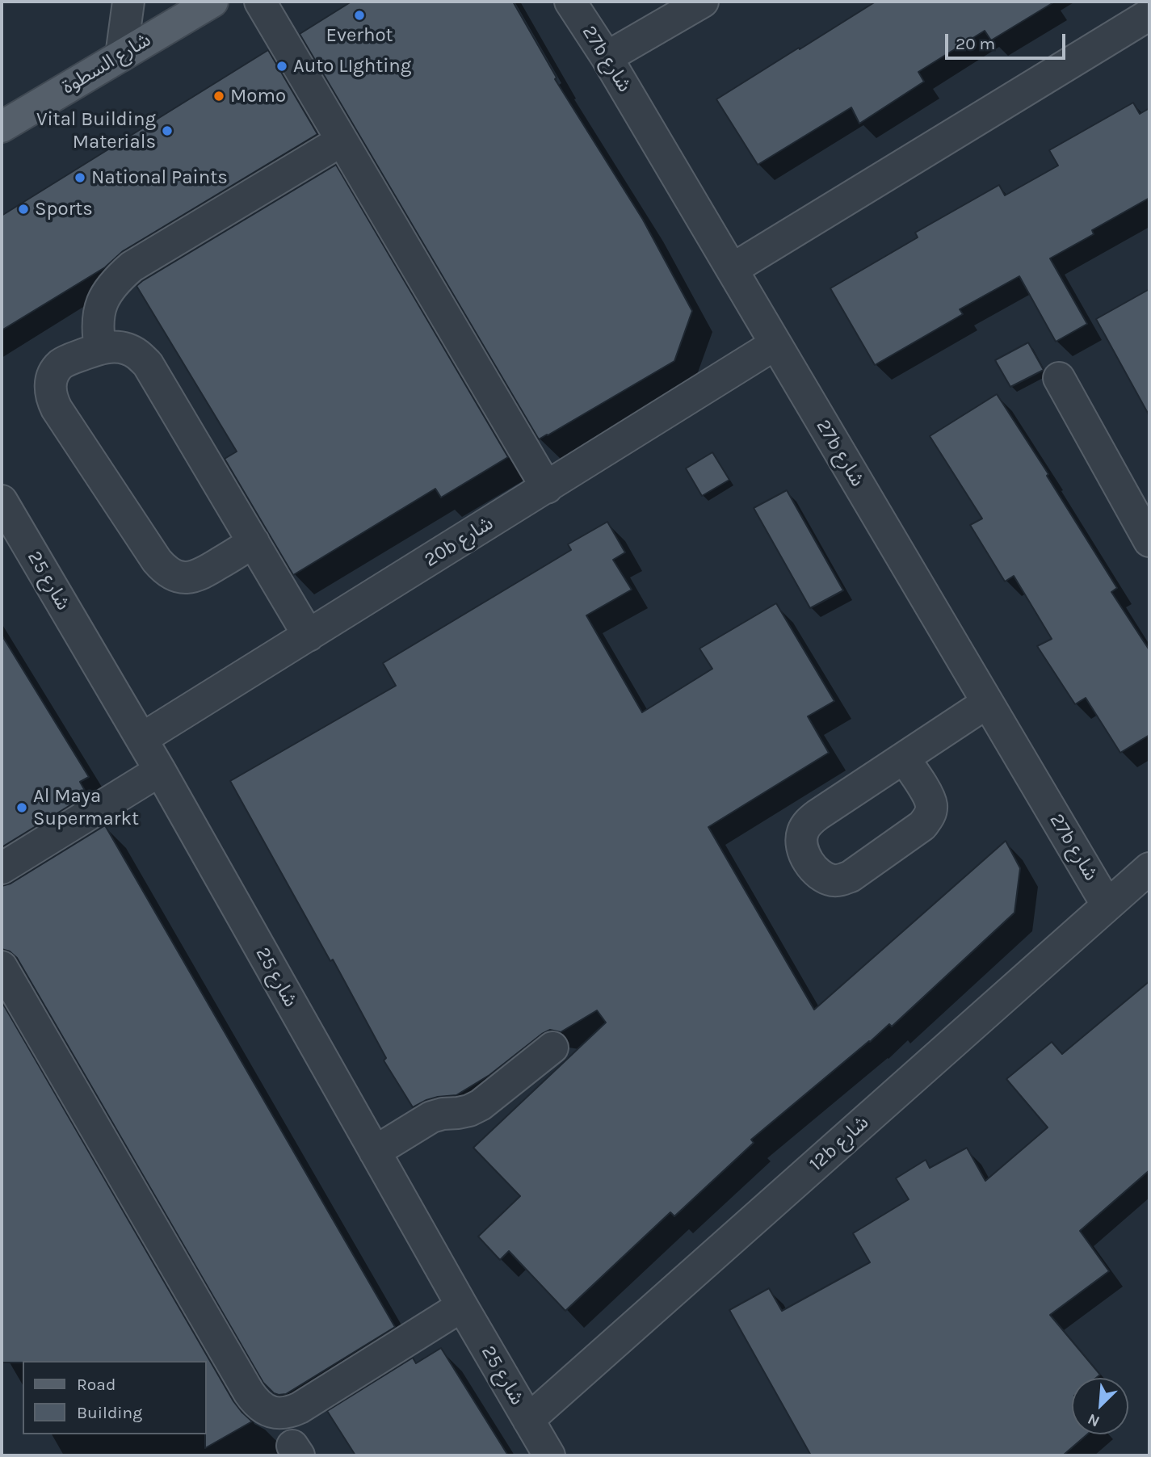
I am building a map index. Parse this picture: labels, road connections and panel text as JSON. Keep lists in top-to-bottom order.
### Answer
{
  "streets": {
    "main road": ["شارع السطوة"],
    "street": [
      "27b شارع",
      "20b شارع",
      "شارع 25",
      "12b شارع"
    ]
  },
  "crossings": [
    ["27b شارع", "20b شارع"],
    ["27b شارع", "12b شارع"],
    ["20b شارع", "شارع 25"],
    ["شارع 25", "12b شارع"]
  ],
  "places": [
    "Everhot",
    "Auto LIghting",
    "Momo",
    "Vital Building Materials",
    "National Paints",
    "Sports",
    "Al Maya Supermarkt"
  ],
  "legend": ["Road", "Building"],
  "scale_bar": "20 m",
  "north": "bottom left"
}
